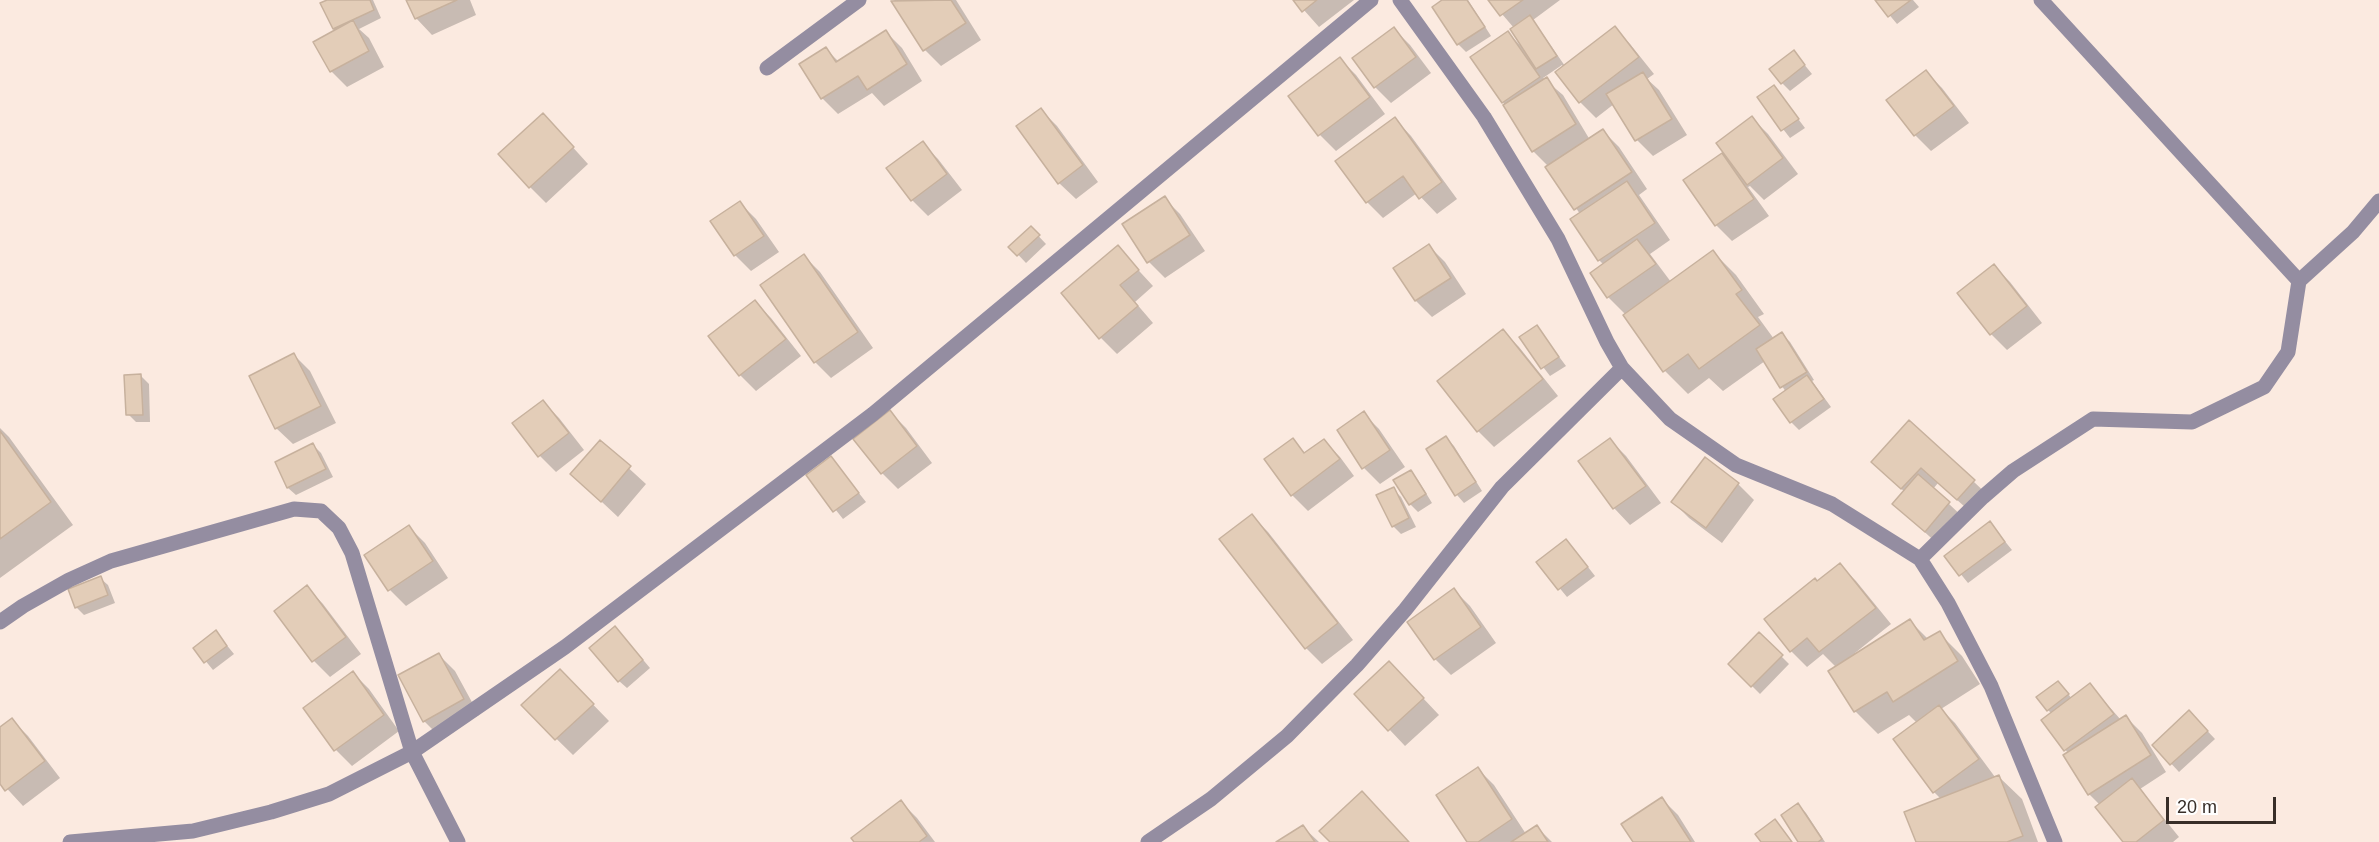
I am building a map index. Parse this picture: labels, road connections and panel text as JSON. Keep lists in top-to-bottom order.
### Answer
{
  "scale_bar": "20 m"
}
